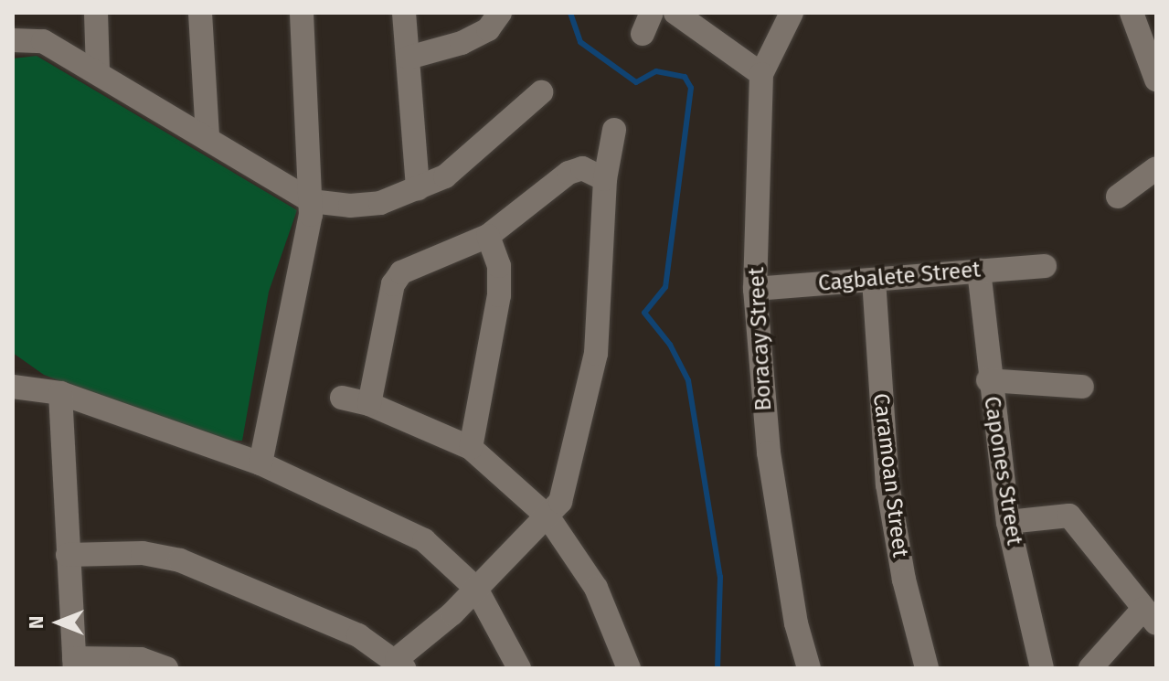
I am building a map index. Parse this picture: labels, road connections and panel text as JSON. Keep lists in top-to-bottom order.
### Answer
{
  "streets": {
    "street": [
      "Cagbalete Street",
      "Boracay Street",
      "Capones Street",
      "Caramoan Street"
    ]
  },
  "crossings": [
    ["Cagbalete Street", "Boracay Street"],
    ["Cagbalete Street", "Capones Street"],
    ["Cagbalete Street", "Caramoan Street"]
  ],
  "north": "left"
}
